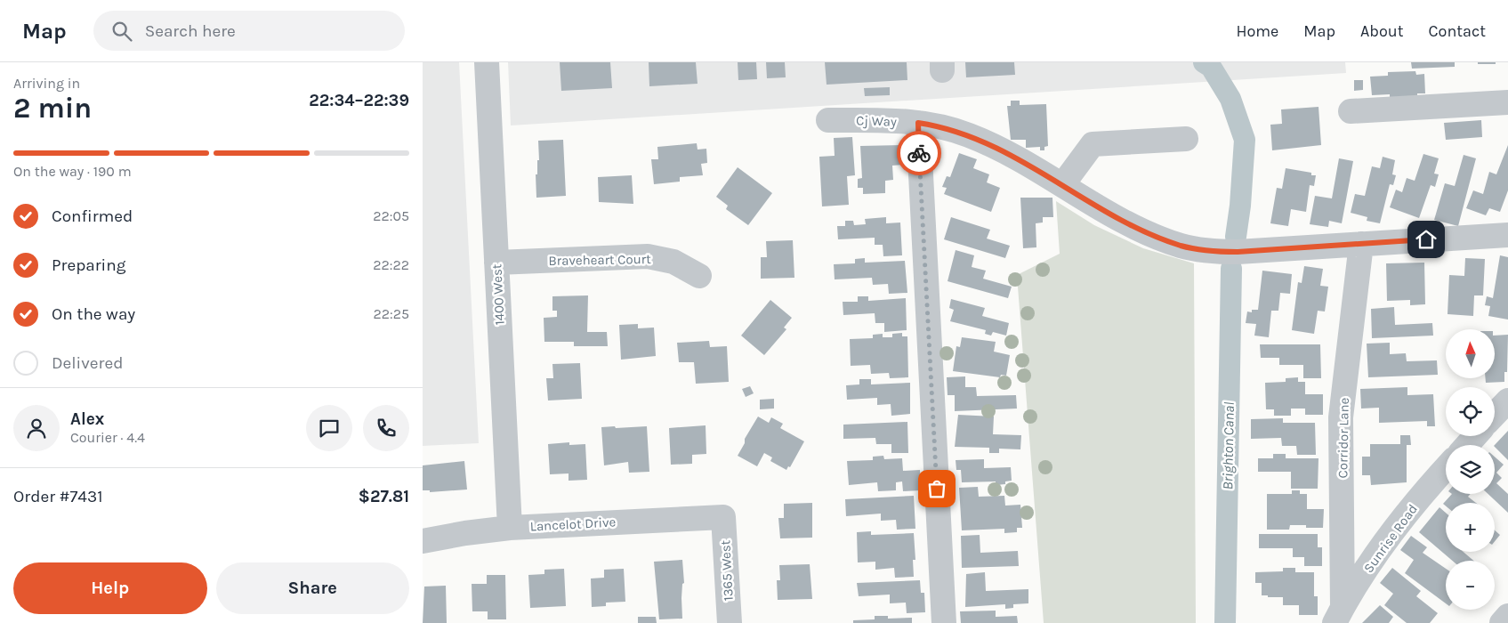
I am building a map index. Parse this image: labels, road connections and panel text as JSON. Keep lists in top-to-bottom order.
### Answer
{
  "streets": {
    "street": [
      "Cj Way",
      "Braveheart Court",
      "1400 West",
      "Corridor Lane",
      "Lancelot Drive",
      "Sunrise Road",
      "1365 West"
    ]
  },
  "crossings": [
    ["Cj Way", "Corridor Lane"],
    ["Braveheart Court", "1400 West"],
    ["1400 West", "Lancelot Drive"],
    ["Corridor Lane", "Sunrise Road"],
    ["Lancelot Drive", "1365 West"]
  ],
  "water": ["Brighton Canal"],
  "north": "top",
  "page": {
    "header": "Map",
    "search": "Search here",
    "nav": [
      "Home",
      "Map",
      "About",
      "Contact"
    ],
    "heading": ["2 min", "Arriving in", "22:34–22:39"],
    "panel": [
      "Alex",
      "Courier · 4.4",
      "Order #7431",
      "$27.81"
    ],
    "bar": "On the way · 190 m",
    "list": [
      ["Confirmed", "22:05"],
      ["Preparing", "22:22"],
      ["On the way", "22:25"],
      "Delivered"
    ],
    "map_buttons": ["+", "−"],
    "buttons": ["Help", "Share"]
  }
}
